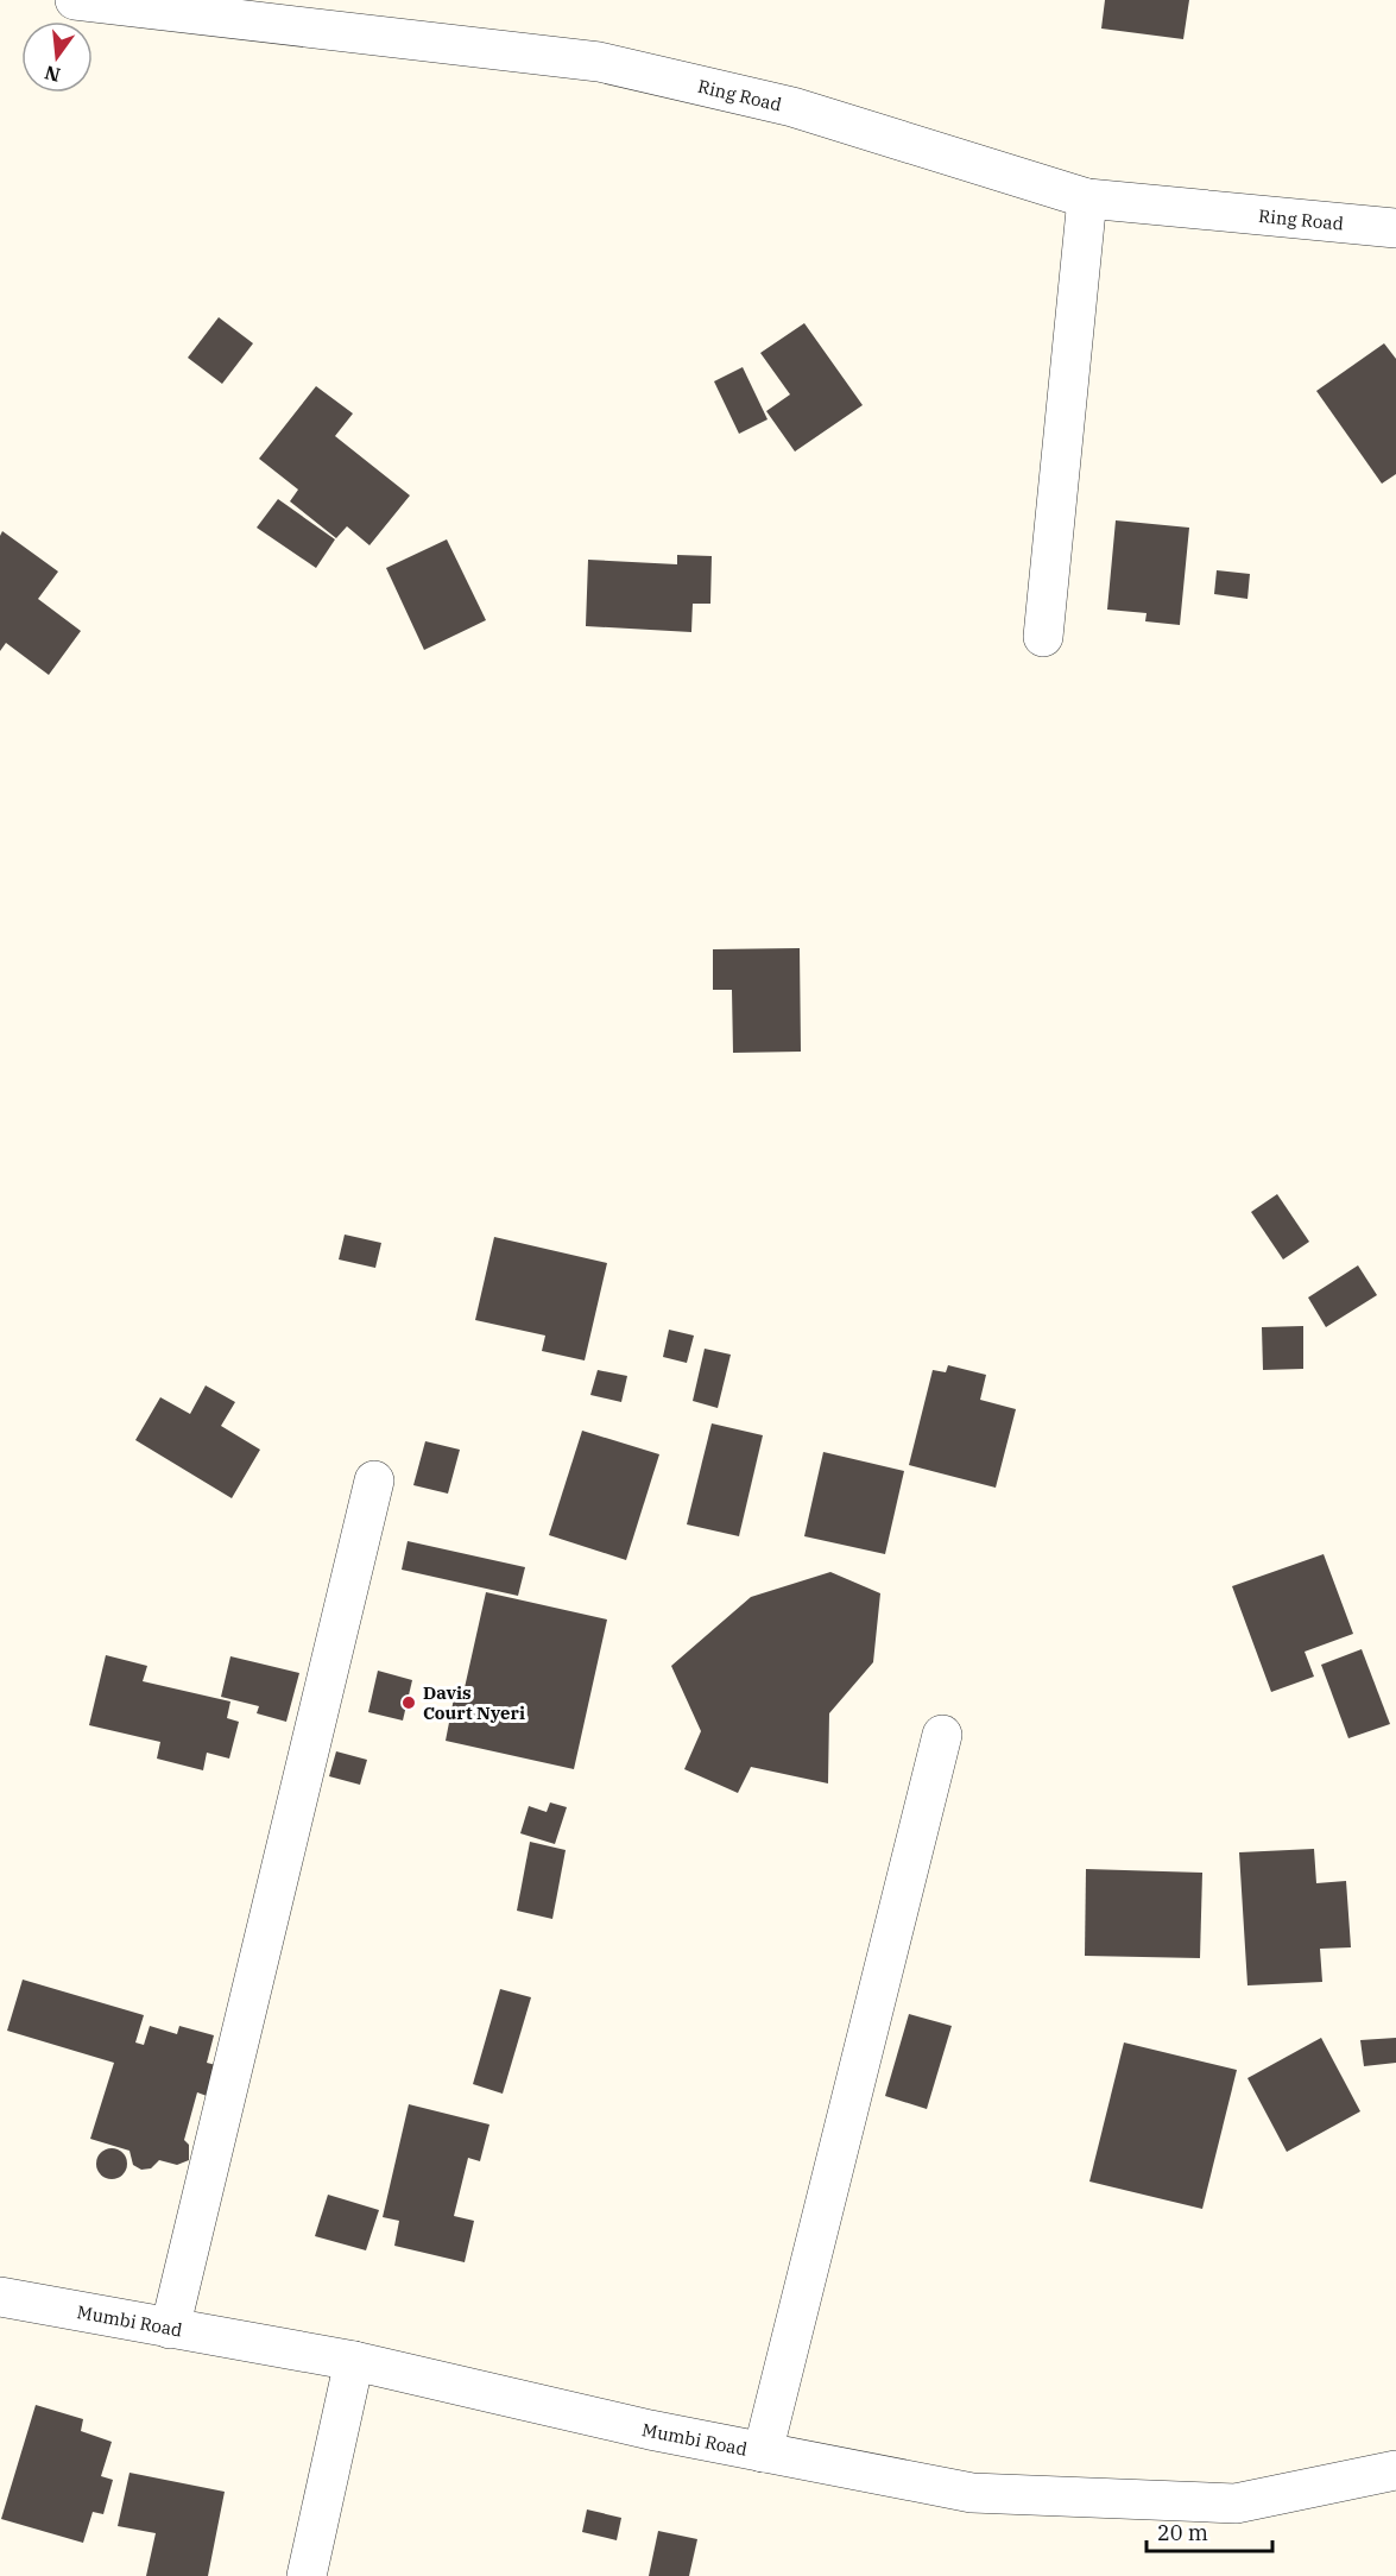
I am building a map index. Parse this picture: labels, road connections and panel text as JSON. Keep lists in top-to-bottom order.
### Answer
{
  "streets": {
    "street": ["Ring Road", "Mumbi Road"]
  },
  "places": ["Davis Court Nyeri"],
  "scale_bar": "20 m",
  "north": "bottom"
}
